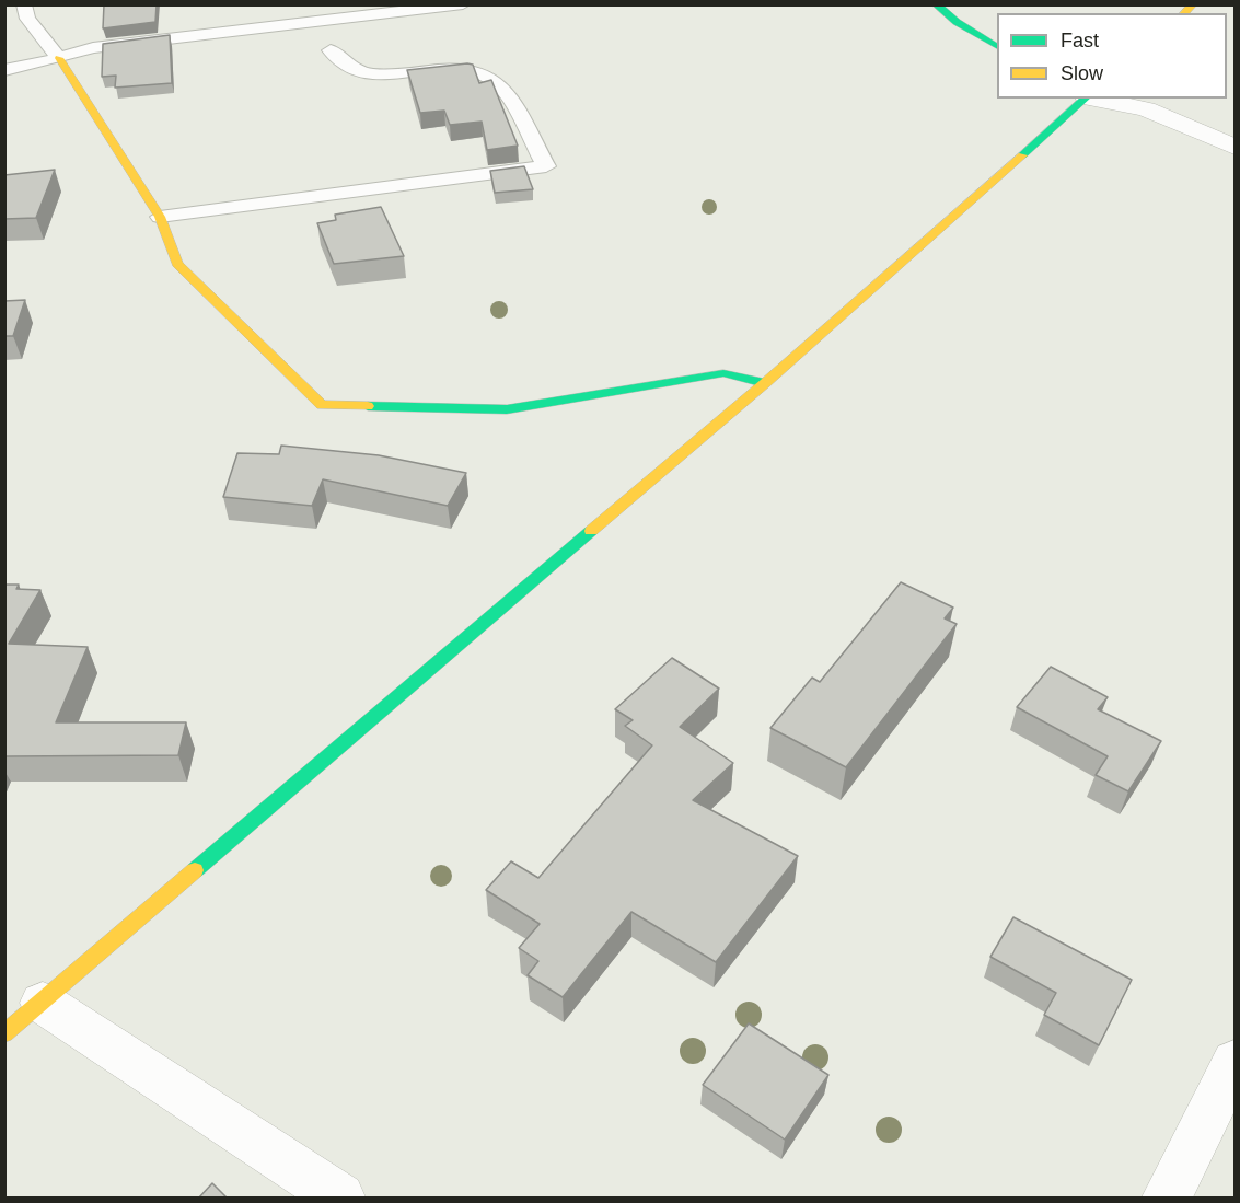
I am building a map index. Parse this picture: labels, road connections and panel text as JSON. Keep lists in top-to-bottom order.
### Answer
{
  "legend": ["Fast", "Slow"]
}
